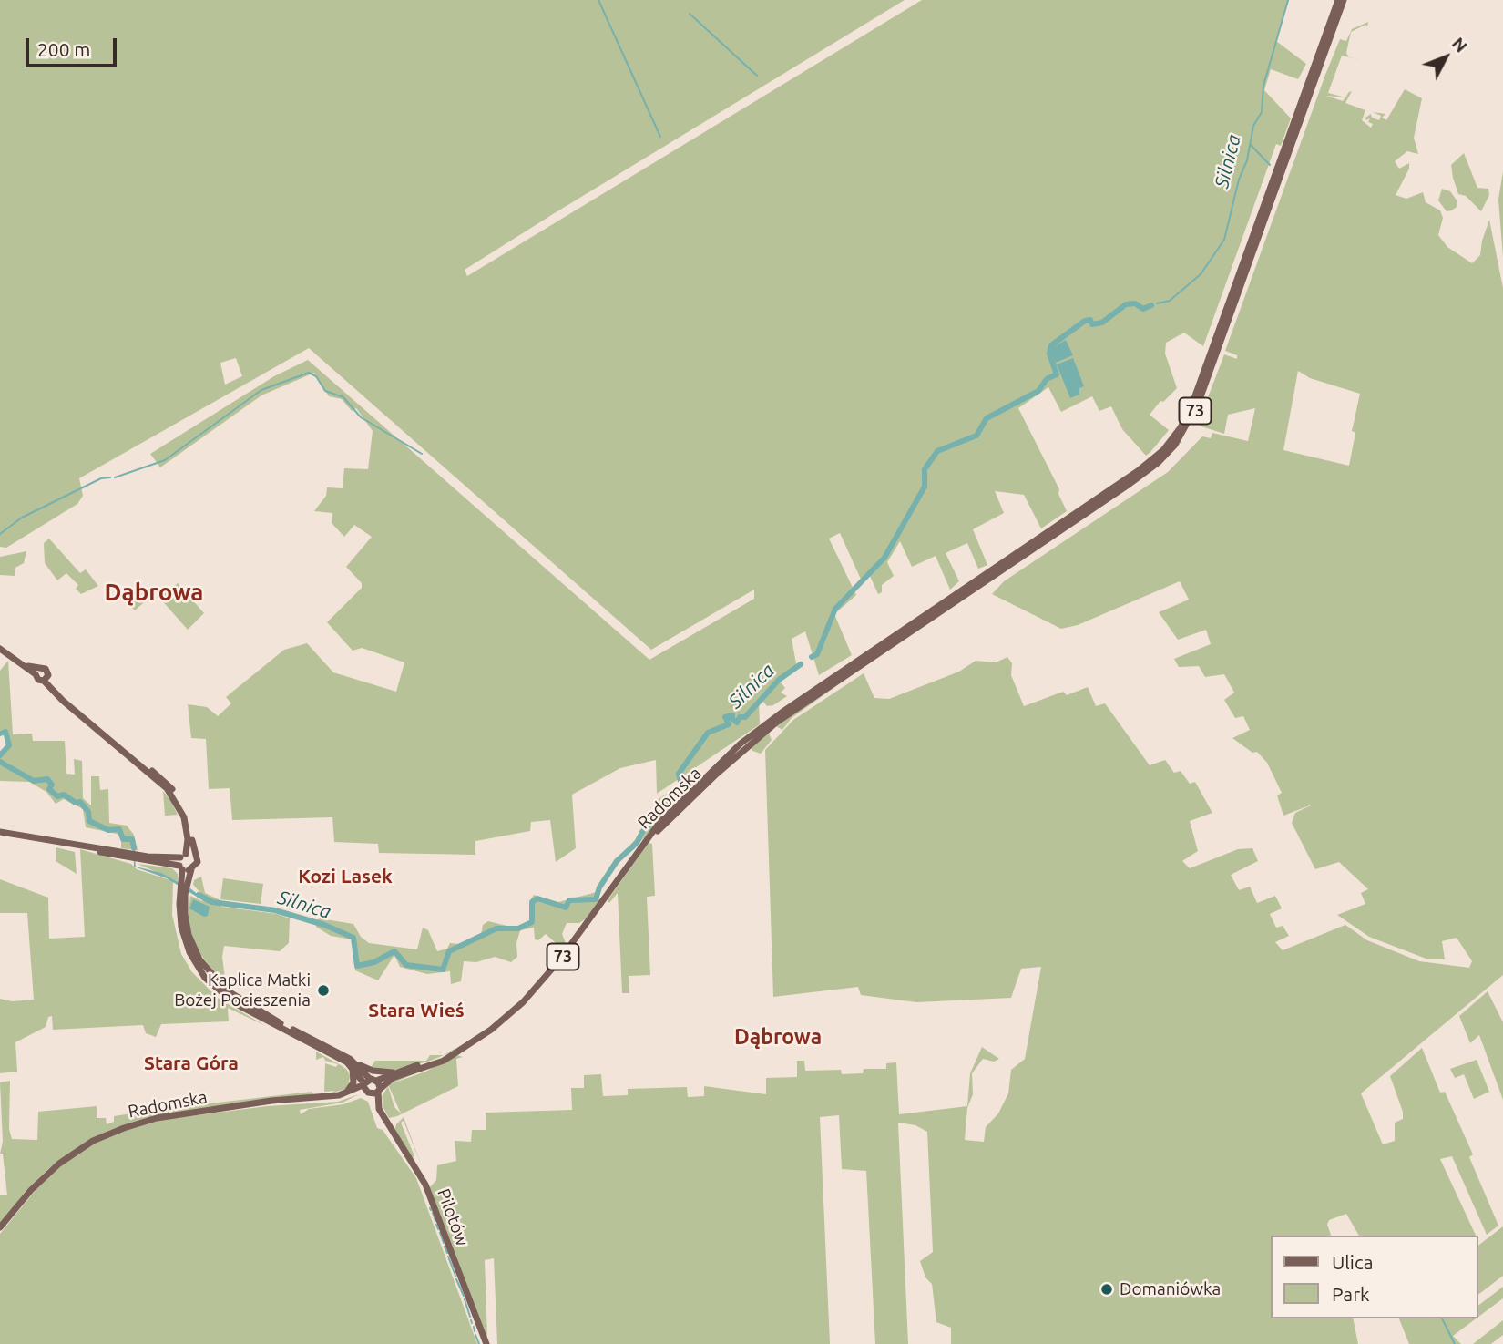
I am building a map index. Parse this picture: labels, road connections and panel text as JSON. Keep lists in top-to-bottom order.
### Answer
{
  "streets": {
    "main road": ["73", "Radomska", "Pilotów"]
  },
  "crossings": [
    ["73", "Radomska"],
    ["Radomska", "Pilotów"]
  ],
  "districts": [
    "Dąbrowa",
    "Kozi Lasek",
    "Stara Wieś",
    "Dąbrowa",
    "Stara Góra"
  ],
  "water": ["Silnica"],
  "places": ["Kaplica Matki Bożej Pocieszenia", "Domaniówka"],
  "legend": ["Ulica", "Park"],
  "scale_bar": "200 m",
  "north": "top right"
}
